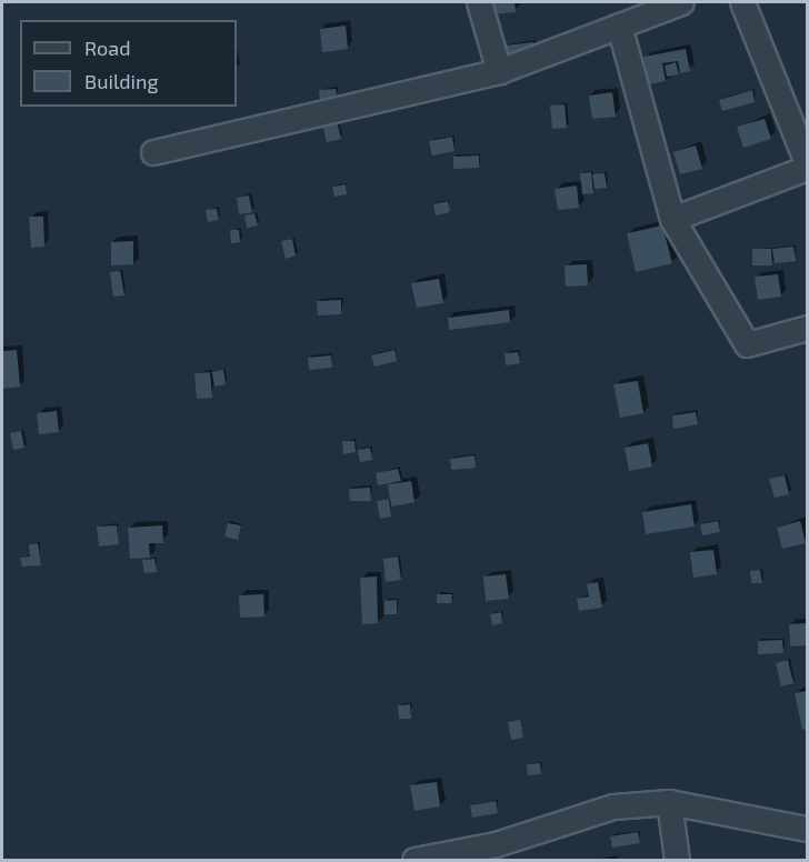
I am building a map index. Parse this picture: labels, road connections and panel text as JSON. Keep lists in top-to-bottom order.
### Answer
{
  "legend": ["Road", "Building"]
}
